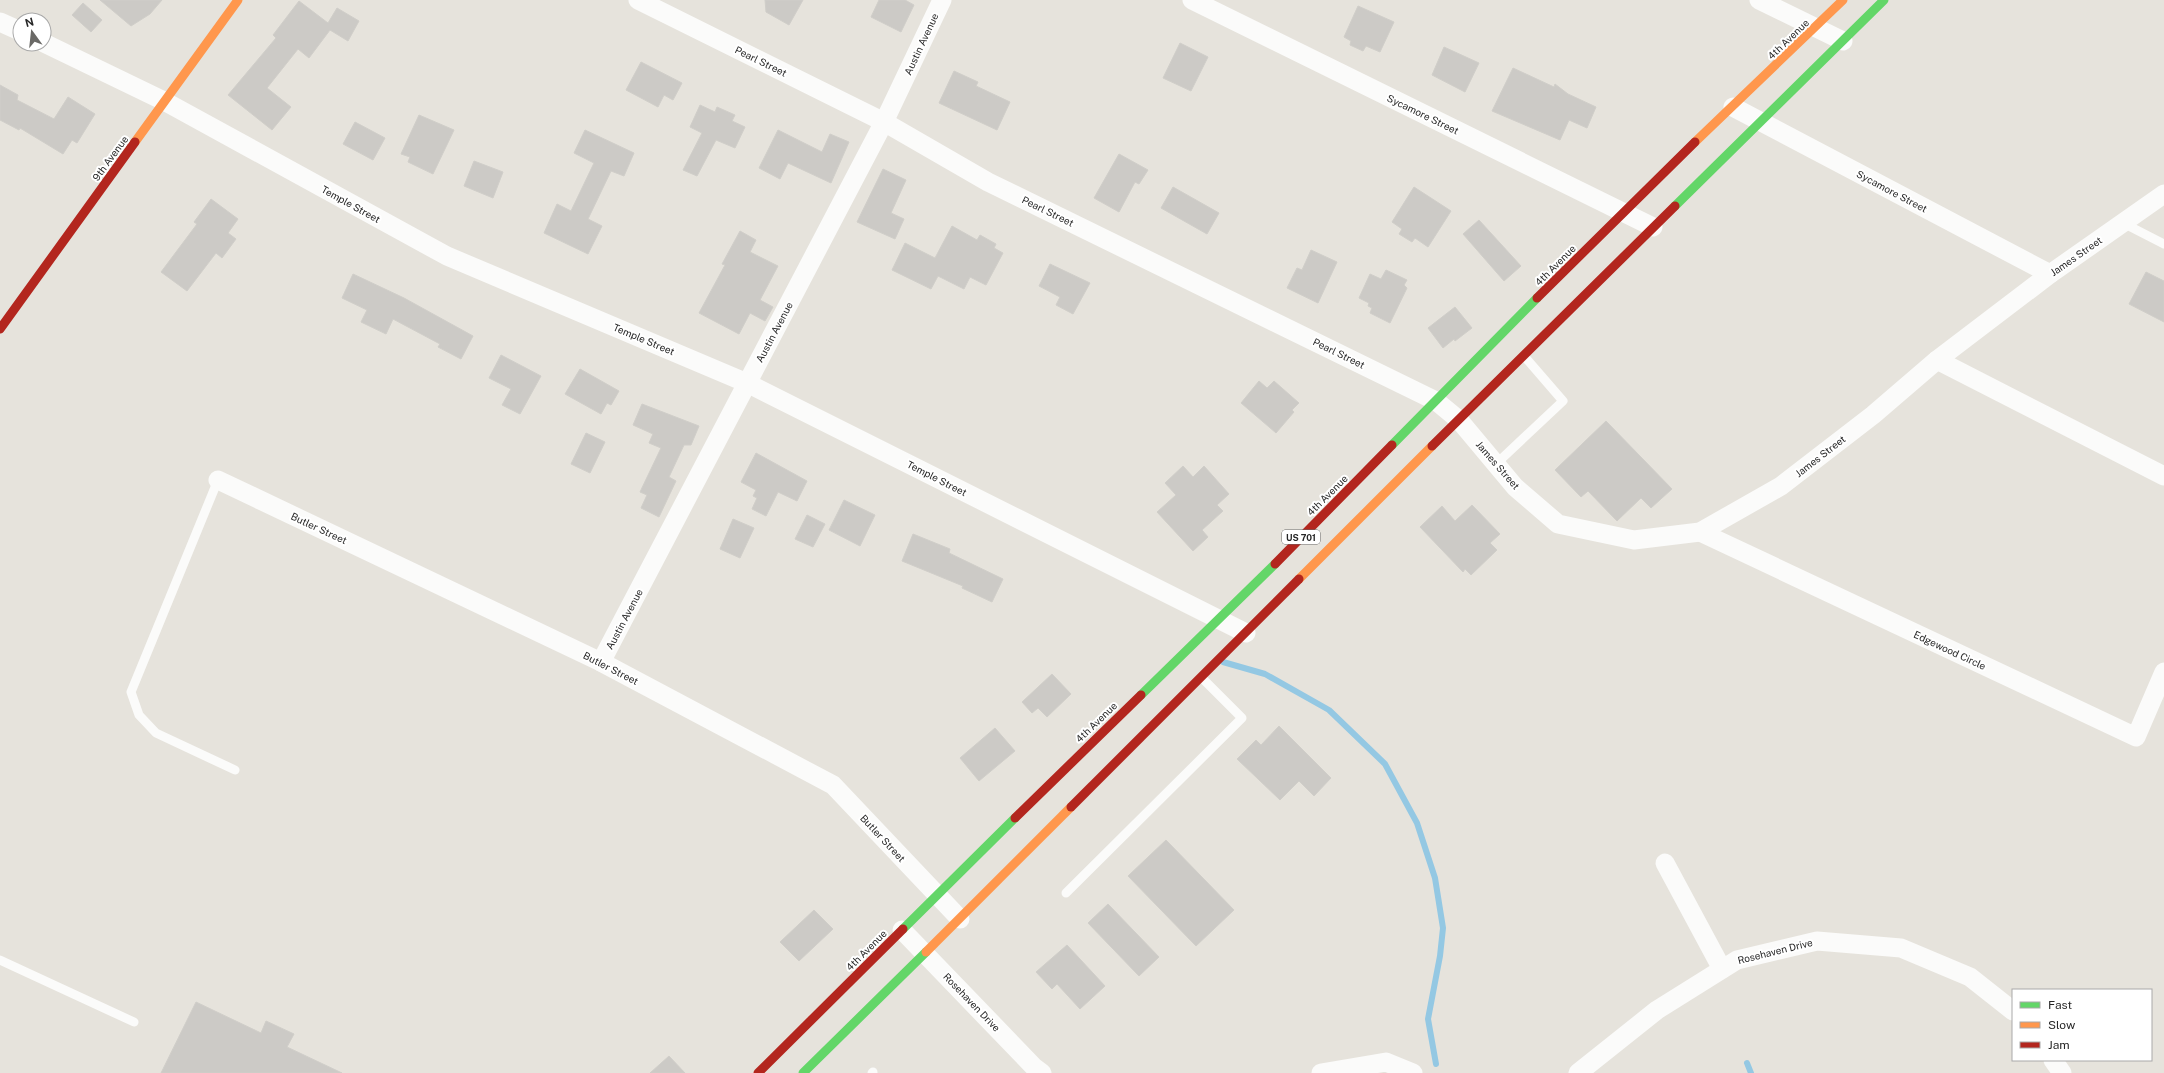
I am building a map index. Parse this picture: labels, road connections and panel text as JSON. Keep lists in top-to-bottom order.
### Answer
{
  "streets": {
    "main road": ["4th Avenue", "9th Avenue", "US 701"],
    "street": [
      "Austin Avenue",
      "Pearl Street",
      "Sycamore Street",
      "Temple Street",
      "James Street",
      "Butler Street",
      "Edgewood Circle",
      "Rosehaven Drive"
    ]
  },
  "crossings": [
    ["4th Avenue", "Pearl Street"],
    ["4th Avenue", "Sycamore Street"],
    ["4th Avenue", "Temple Street"],
    ["4th Avenue", "Butler Street"],
    ["4th Avenue", "Rosehaven Drive"],
    ["Austin Avenue", "Pearl Street"],
    ["Austin Avenue", "Temple Street"],
    ["Austin Avenue", "Butler Street"],
    ["Pearl Street", "James Street"],
    ["Pearl Street", "US 701"],
    ["Sycamore Street", "James Street"],
    ["Sycamore Street", "US 701"],
    ["9th Avenue", "Temple Street"],
    ["Temple Street", "US 701"],
    ["James Street", "US 701"],
    ["James Street", "Edgewood Circle"],
    ["Butler Street", "US 701"],
    ["US 701", "Rosehaven Drive"]
  ],
  "legend": ["Fast", "Slow", "Jam"],
  "north": "top"
}
